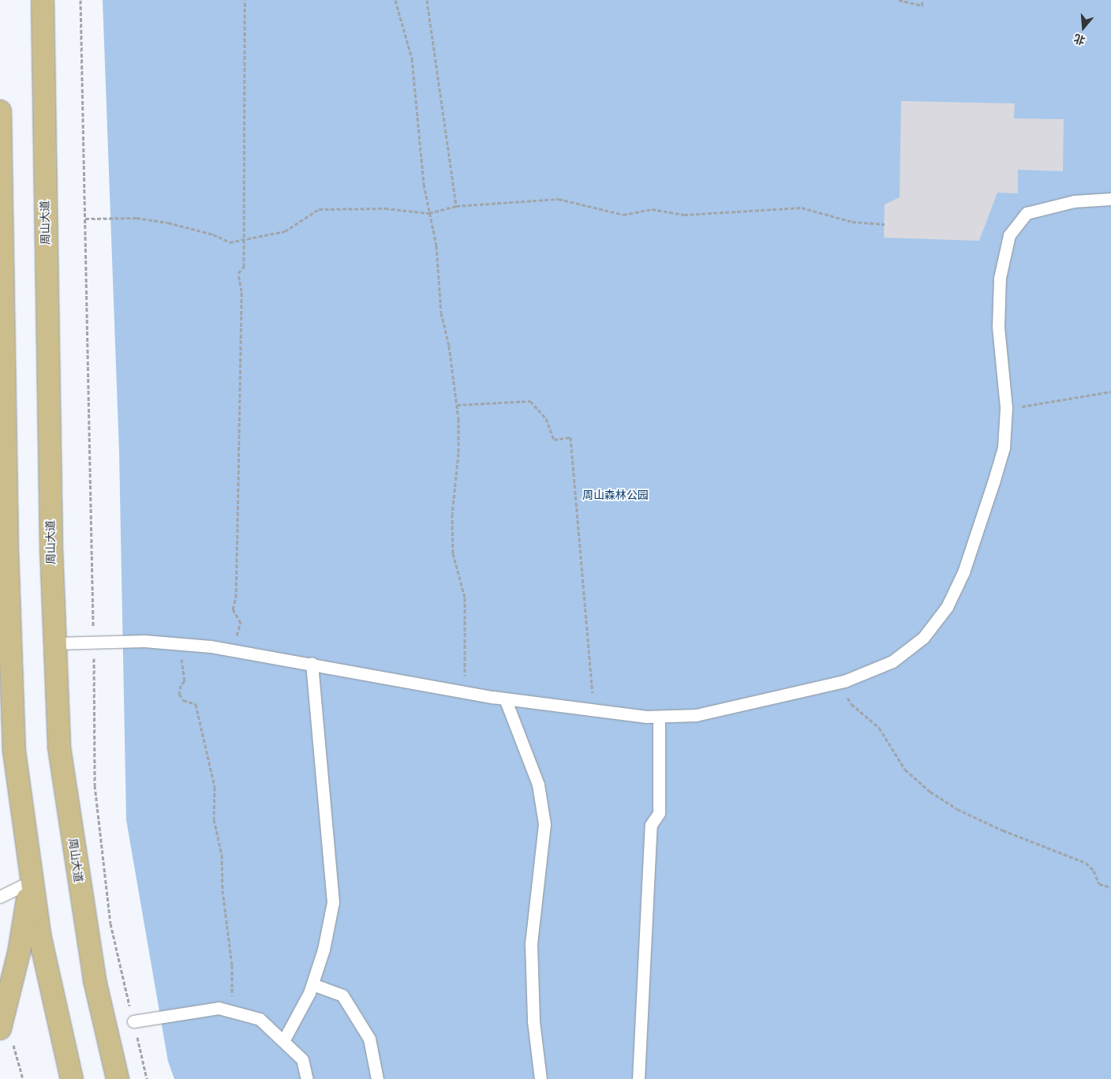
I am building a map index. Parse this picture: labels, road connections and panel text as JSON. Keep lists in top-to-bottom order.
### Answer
{
  "streets": {
    "main road": ["周山大道"]
  },
  "parks": ["周山森林公园"],
  "north": "bottom"
}
